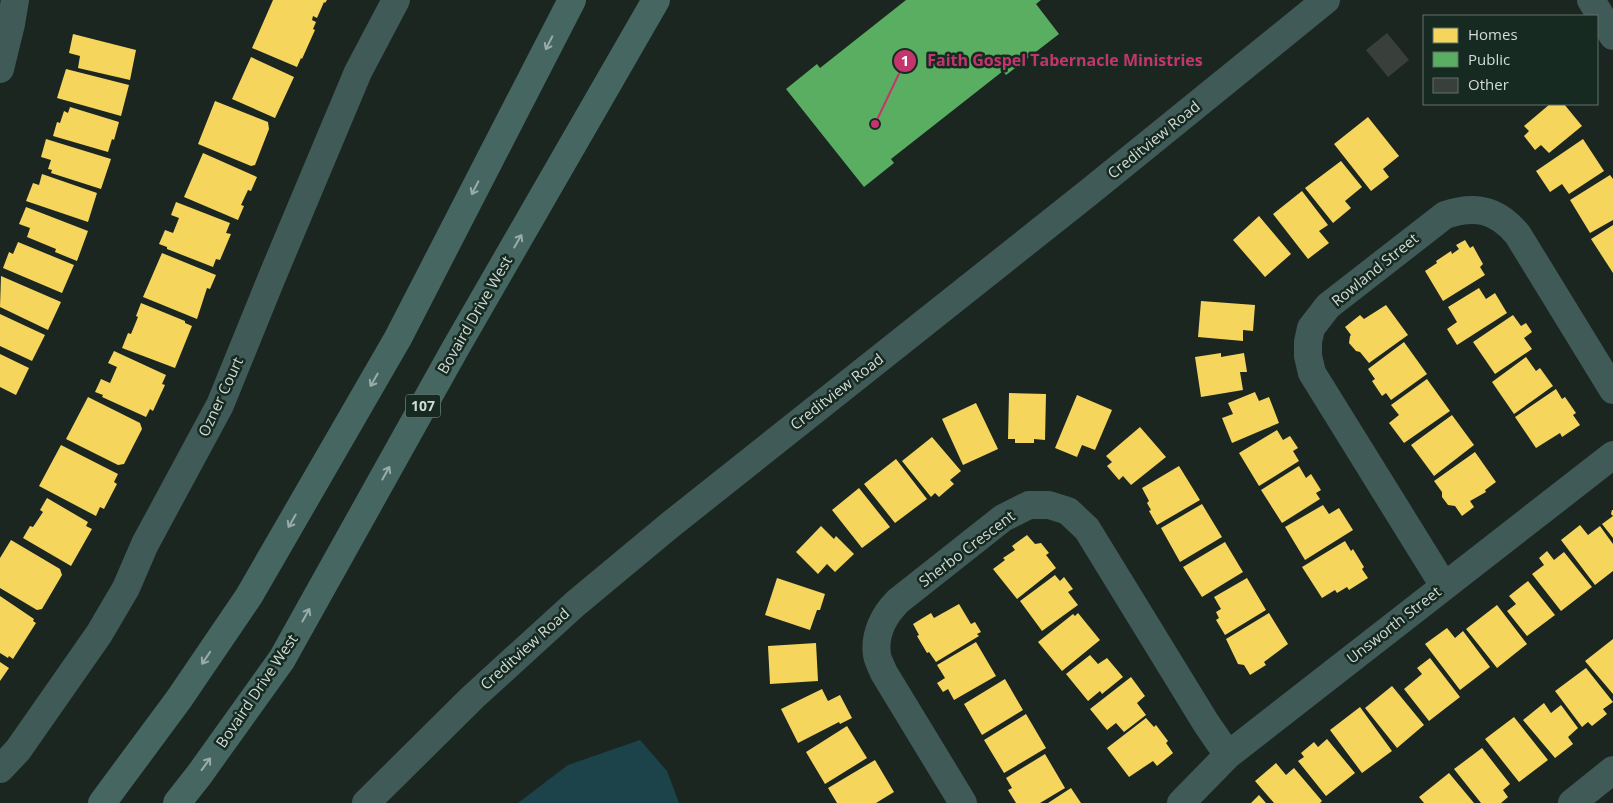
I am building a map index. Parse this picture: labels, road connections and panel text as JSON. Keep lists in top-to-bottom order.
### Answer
{
  "streets": {
    "main road": ["Bovaird Drive West", "107"],
    "street": [
      "Creditview Road",
      "Rowland Street",
      "Ozner Court",
      "Sherbo Crescent",
      "Unsworth Street"
    ]
  },
  "crossings": [
    ["Rowland Street", "Unsworth Street"],
    ["Sherbo Crescent", "Unsworth Street"]
  ],
  "places": ["Faith Gospel Tabernacle Ministries"],
  "legend": ["Homes", "Public", "Other"]
}
